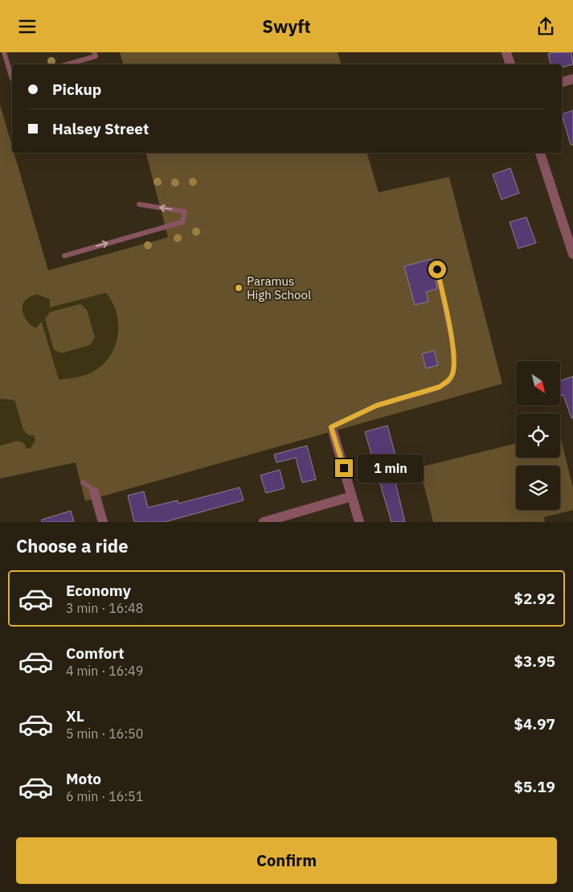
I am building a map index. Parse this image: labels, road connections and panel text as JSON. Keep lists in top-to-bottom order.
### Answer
{
  "places": ["Paramus High School"],
  "north": "bottom right",
  "page": {
    "header": "Swyft",
    "banner": ["Pickup", "Halsey Street"],
    "bubble": "1 min",
    "heading": "Choose a ride",
    "list": [
      {
        "name": "Economy",
        "note": "3 min · 16:48",
        "value": "$2.92"
      },
      {
        "name": "Comfort",
        "note": "4 min · 16:49",
        "value": "$3.95"
      },
      {
        "name": "XL",
        "note": "5 min · 16:50",
        "value": "$4.97"
      },
      {
        "name": "Moto",
        "note": "6 min · 16:51",
        "value": "$5.19"
      }
    ],
    "buttons": "Confirm"
  }
}
